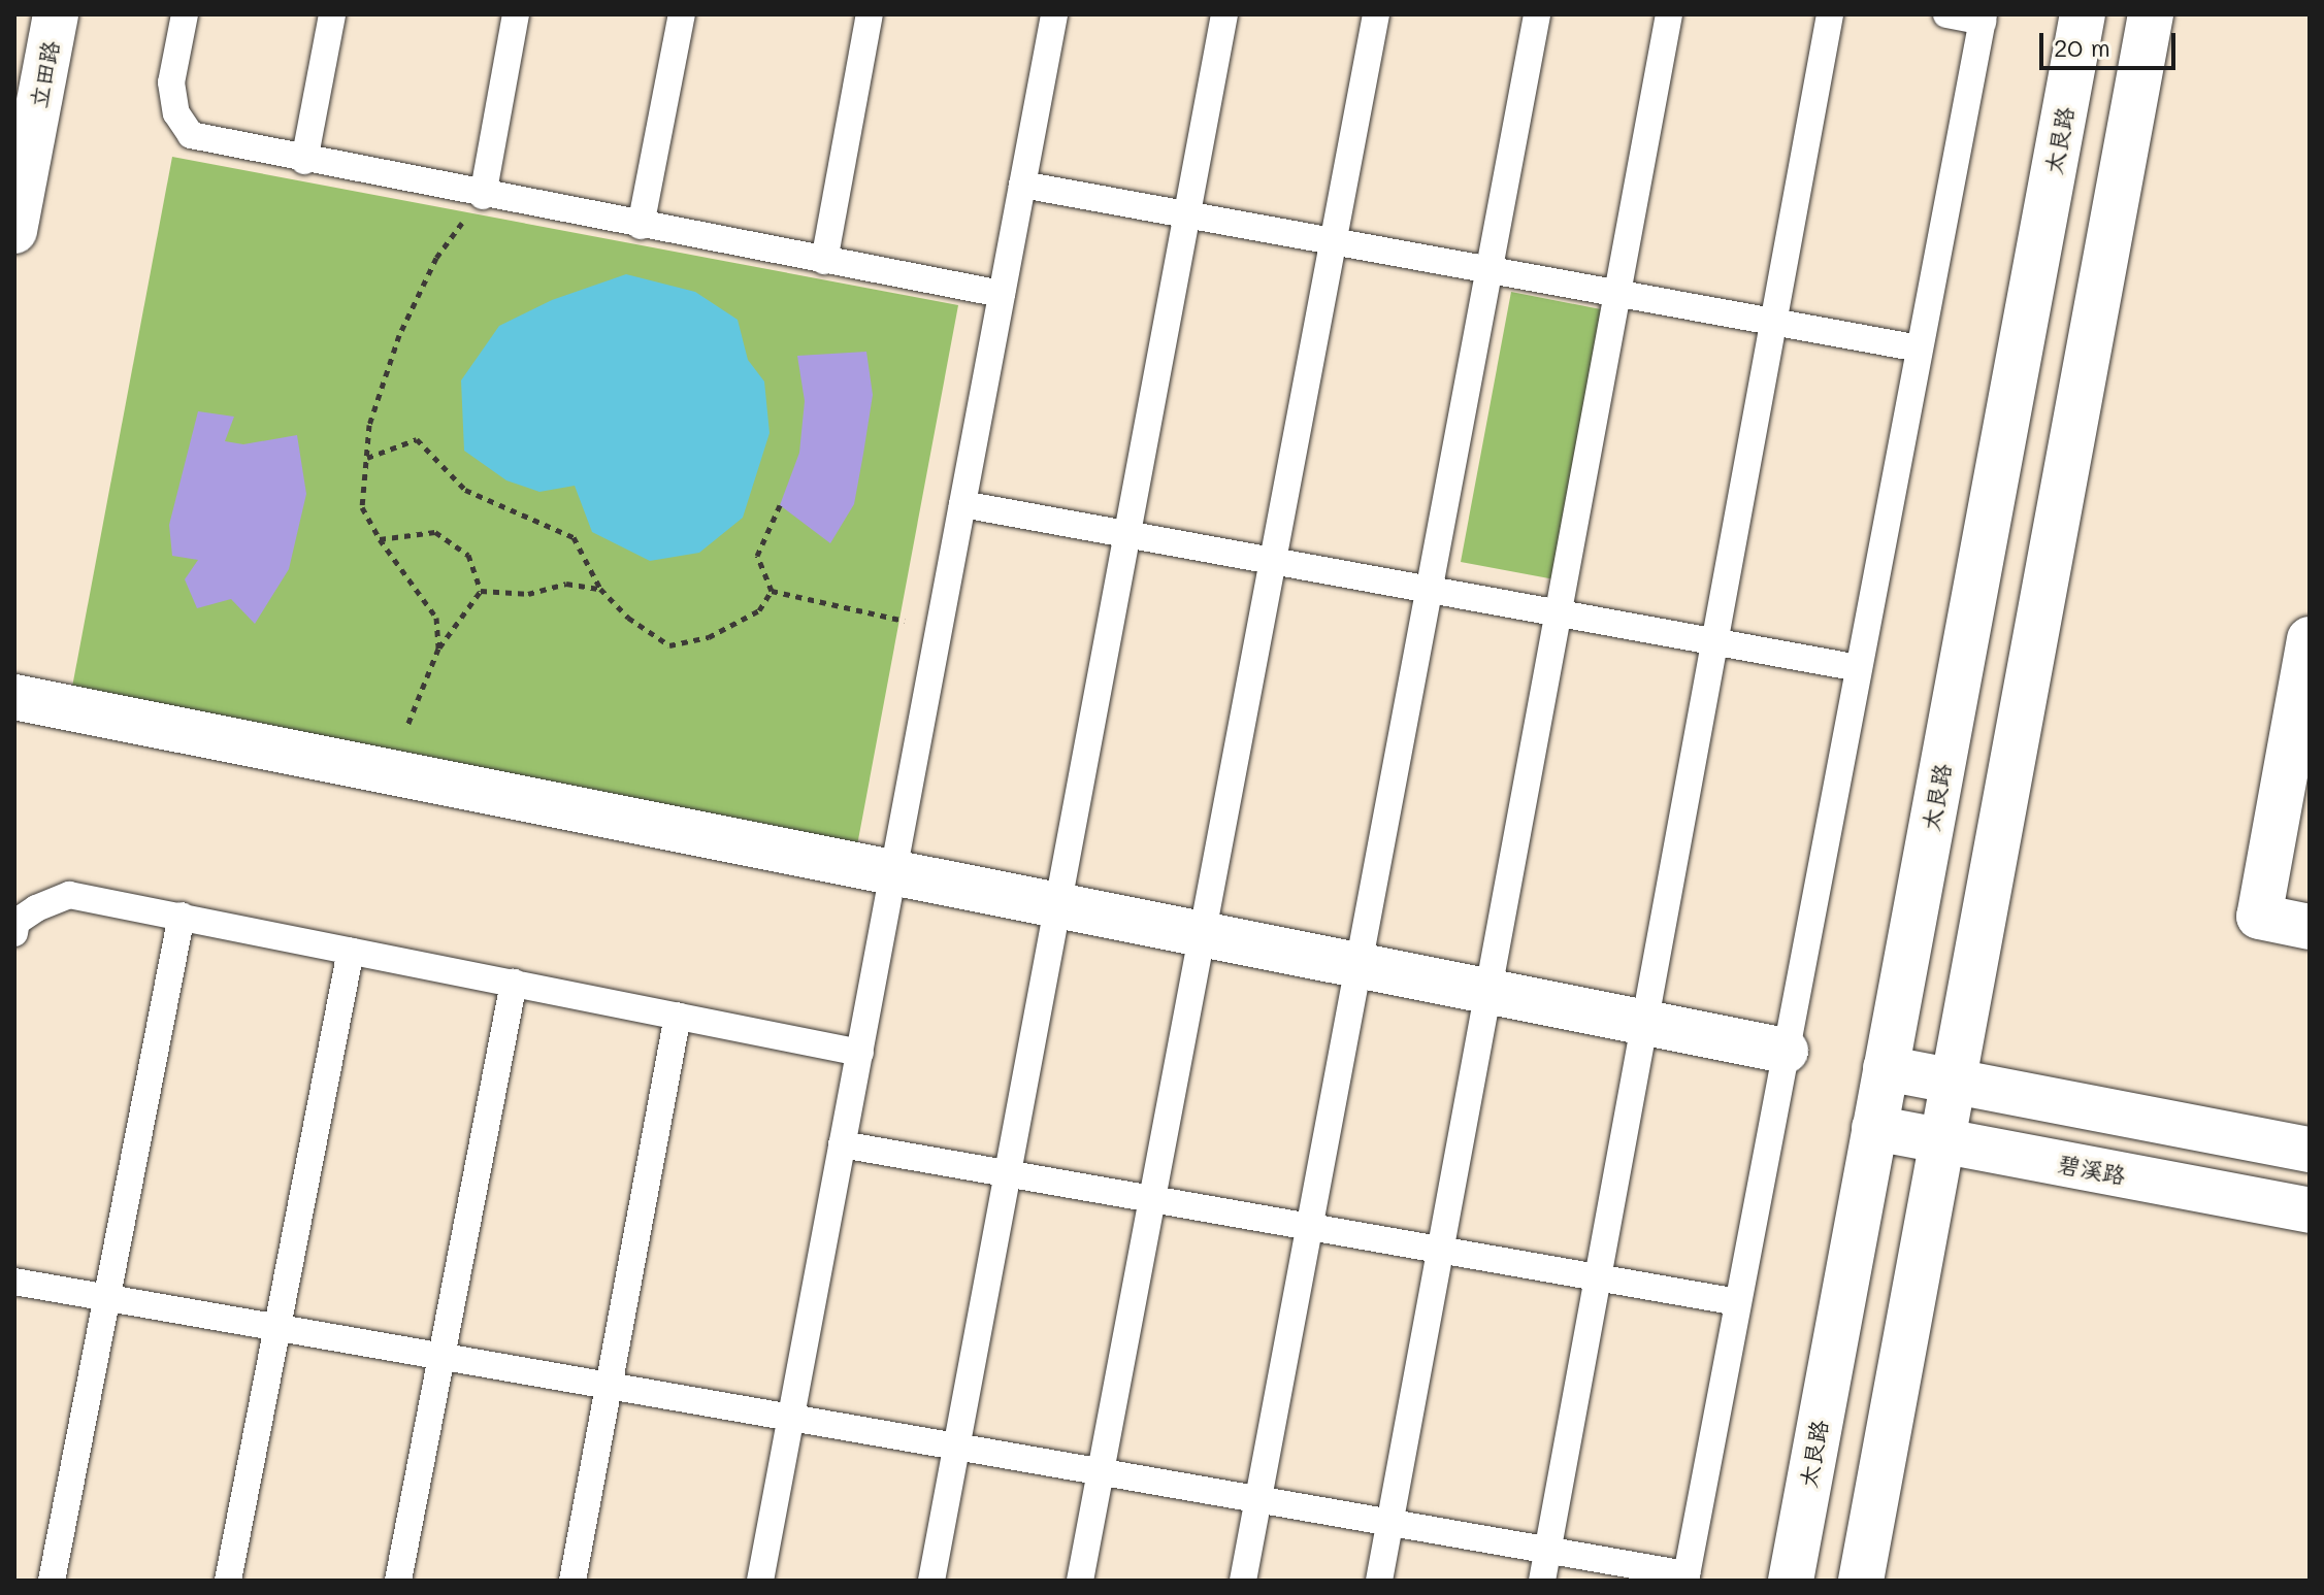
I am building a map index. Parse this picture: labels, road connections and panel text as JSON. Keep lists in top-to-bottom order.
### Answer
{
  "streets": {
    "street": ["立田路", "太艮路", "碧溪路"]
  },
  "crossings": [
    ["太艮路", "碧溪路"]
  ],
  "scale_bar": "20 m"
}
